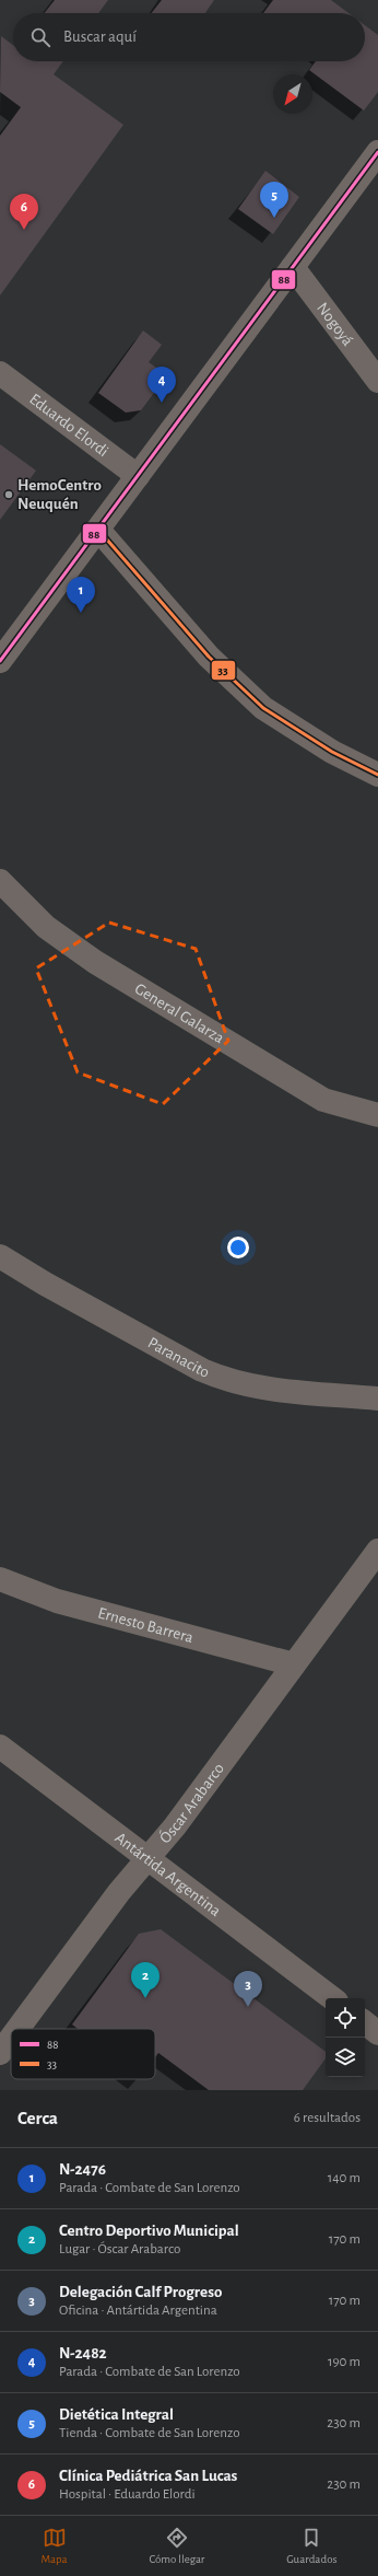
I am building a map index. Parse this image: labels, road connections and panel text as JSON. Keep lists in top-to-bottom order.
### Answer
{
  "streets": {
    "main road": ["Antártida Argentina"],
    "street": [
      "Nogoyá",
      "Eduardo Elordi",
      "General Galarza",
      "Paranacito",
      "Ernesto Barrera",
      "Óscar Arabarco"
    ]
  },
  "crossings": [
    ["Ernesto Barrera", "Óscar Arabarco"],
    ["Óscar Arabarco", "Antártida Argentina"]
  ],
  "places": ["HemoCentro Neuquén"],
  "lines": ["transit line 88", "transit line 33"],
  "legend": ["88", "33"],
  "north": "bottom left",
  "page": {
    "search": "Buscar aquí",
    "pins": [
      "5",
      "6",
      "4",
      "1",
      "2",
      "3"
    ],
    "heading": ["Cerca", "6 resultados"],
    "list": [
      {
        "mark": "1",
        "name": "N-2476",
        "note": "Parada · Combate de San Lorenzo",
        "value": "140 m"
      },
      {
        "mark": "2",
        "name": "Centro Deportivo Municipal",
        "note": "Lugar · Óscar Arabarco",
        "value": "170 m"
      },
      {
        "mark": "3",
        "name": "Delegación Calf Progreso",
        "note": "Oficina · Antártida Argentina",
        "value": "170 m"
      },
      {
        "mark": "4",
        "name": "N-2482",
        "note": "Parada · Combate de San Lorenzo",
        "value": "190 m"
      },
      {
        "mark": "5",
        "name": "Dietética Integral",
        "note": "Tienda · Combate de San Lorenzo",
        "value": "230 m"
      },
      {
        "mark": "6",
        "name": "Clínica Pediátrica San Lucas",
        "note": "Hospital · Eduardo Elordi",
        "value": "230 m"
      }
    ],
    "nav": ["Mapa", "Cómo llegar", "Guardados"]
  }
}
